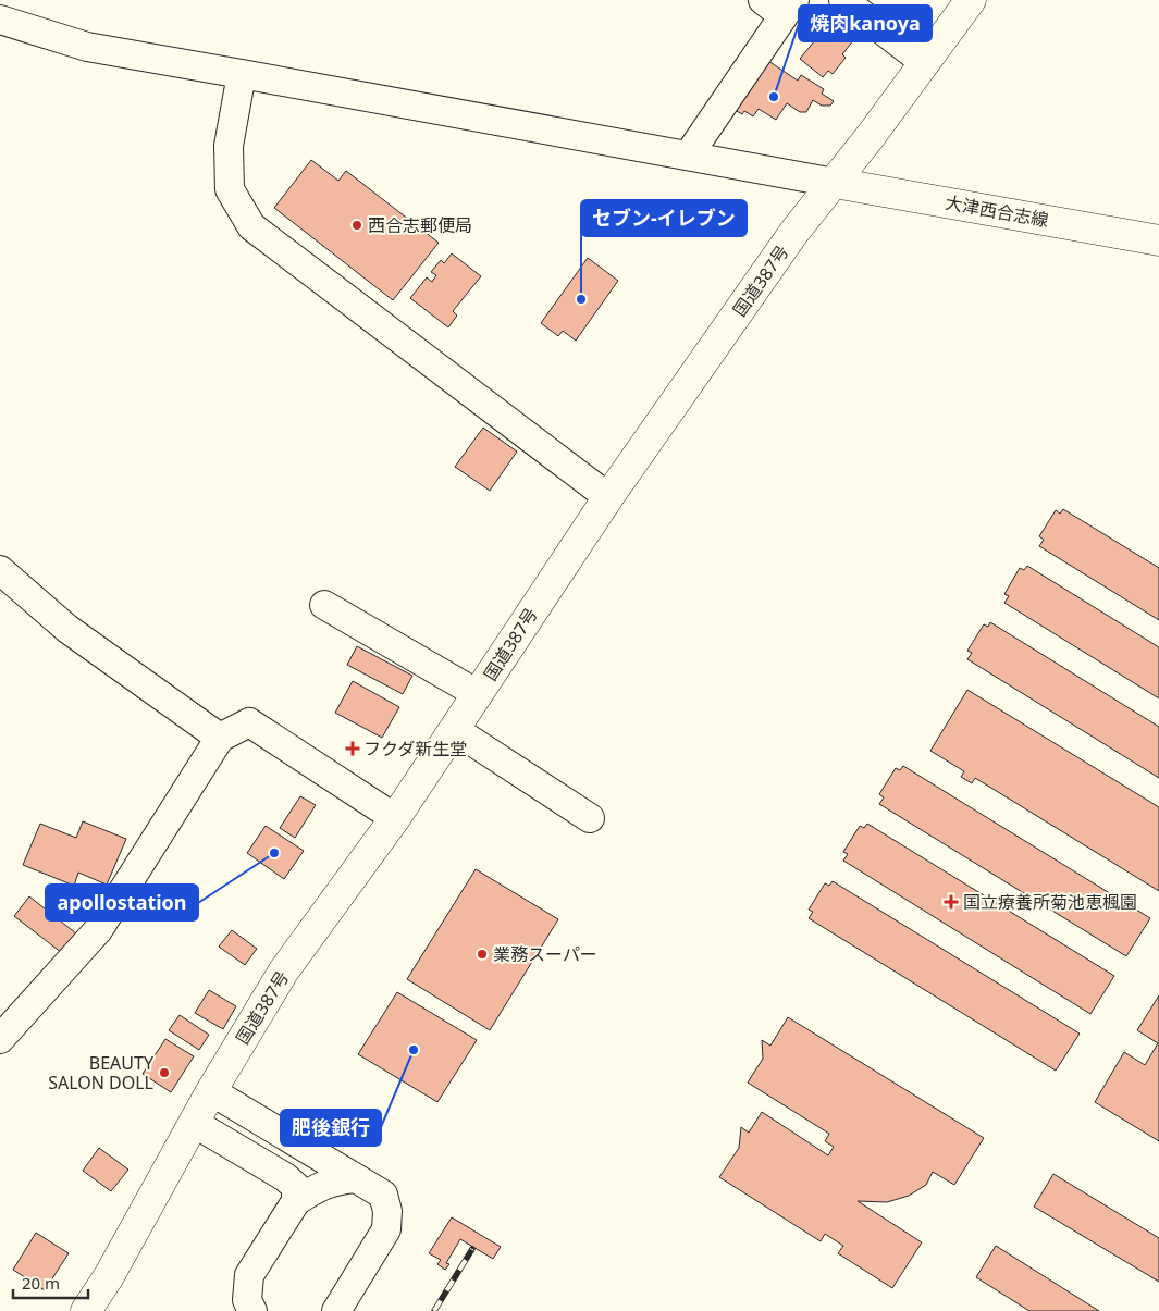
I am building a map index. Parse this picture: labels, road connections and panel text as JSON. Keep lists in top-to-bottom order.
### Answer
{
  "streets": {
    "main road": ["大津西合志線", "国道387号"]
  },
  "crossings": [
    ["大津西合志線", "国道387号"]
  ],
  "places": {
    "other": [
      "焼肉kanoya",
      "西合志郵便局",
      "セブン-イレブン",
      "apollostation",
      "業務スーパー",
      "肥後銀行",
      "BEAUTY SALON DOLL"
    ],
    "health": ["フクダ新生堂", "国立療養所菊池恵楓園"]
  },
  "scale_bar": "20 m"
}
